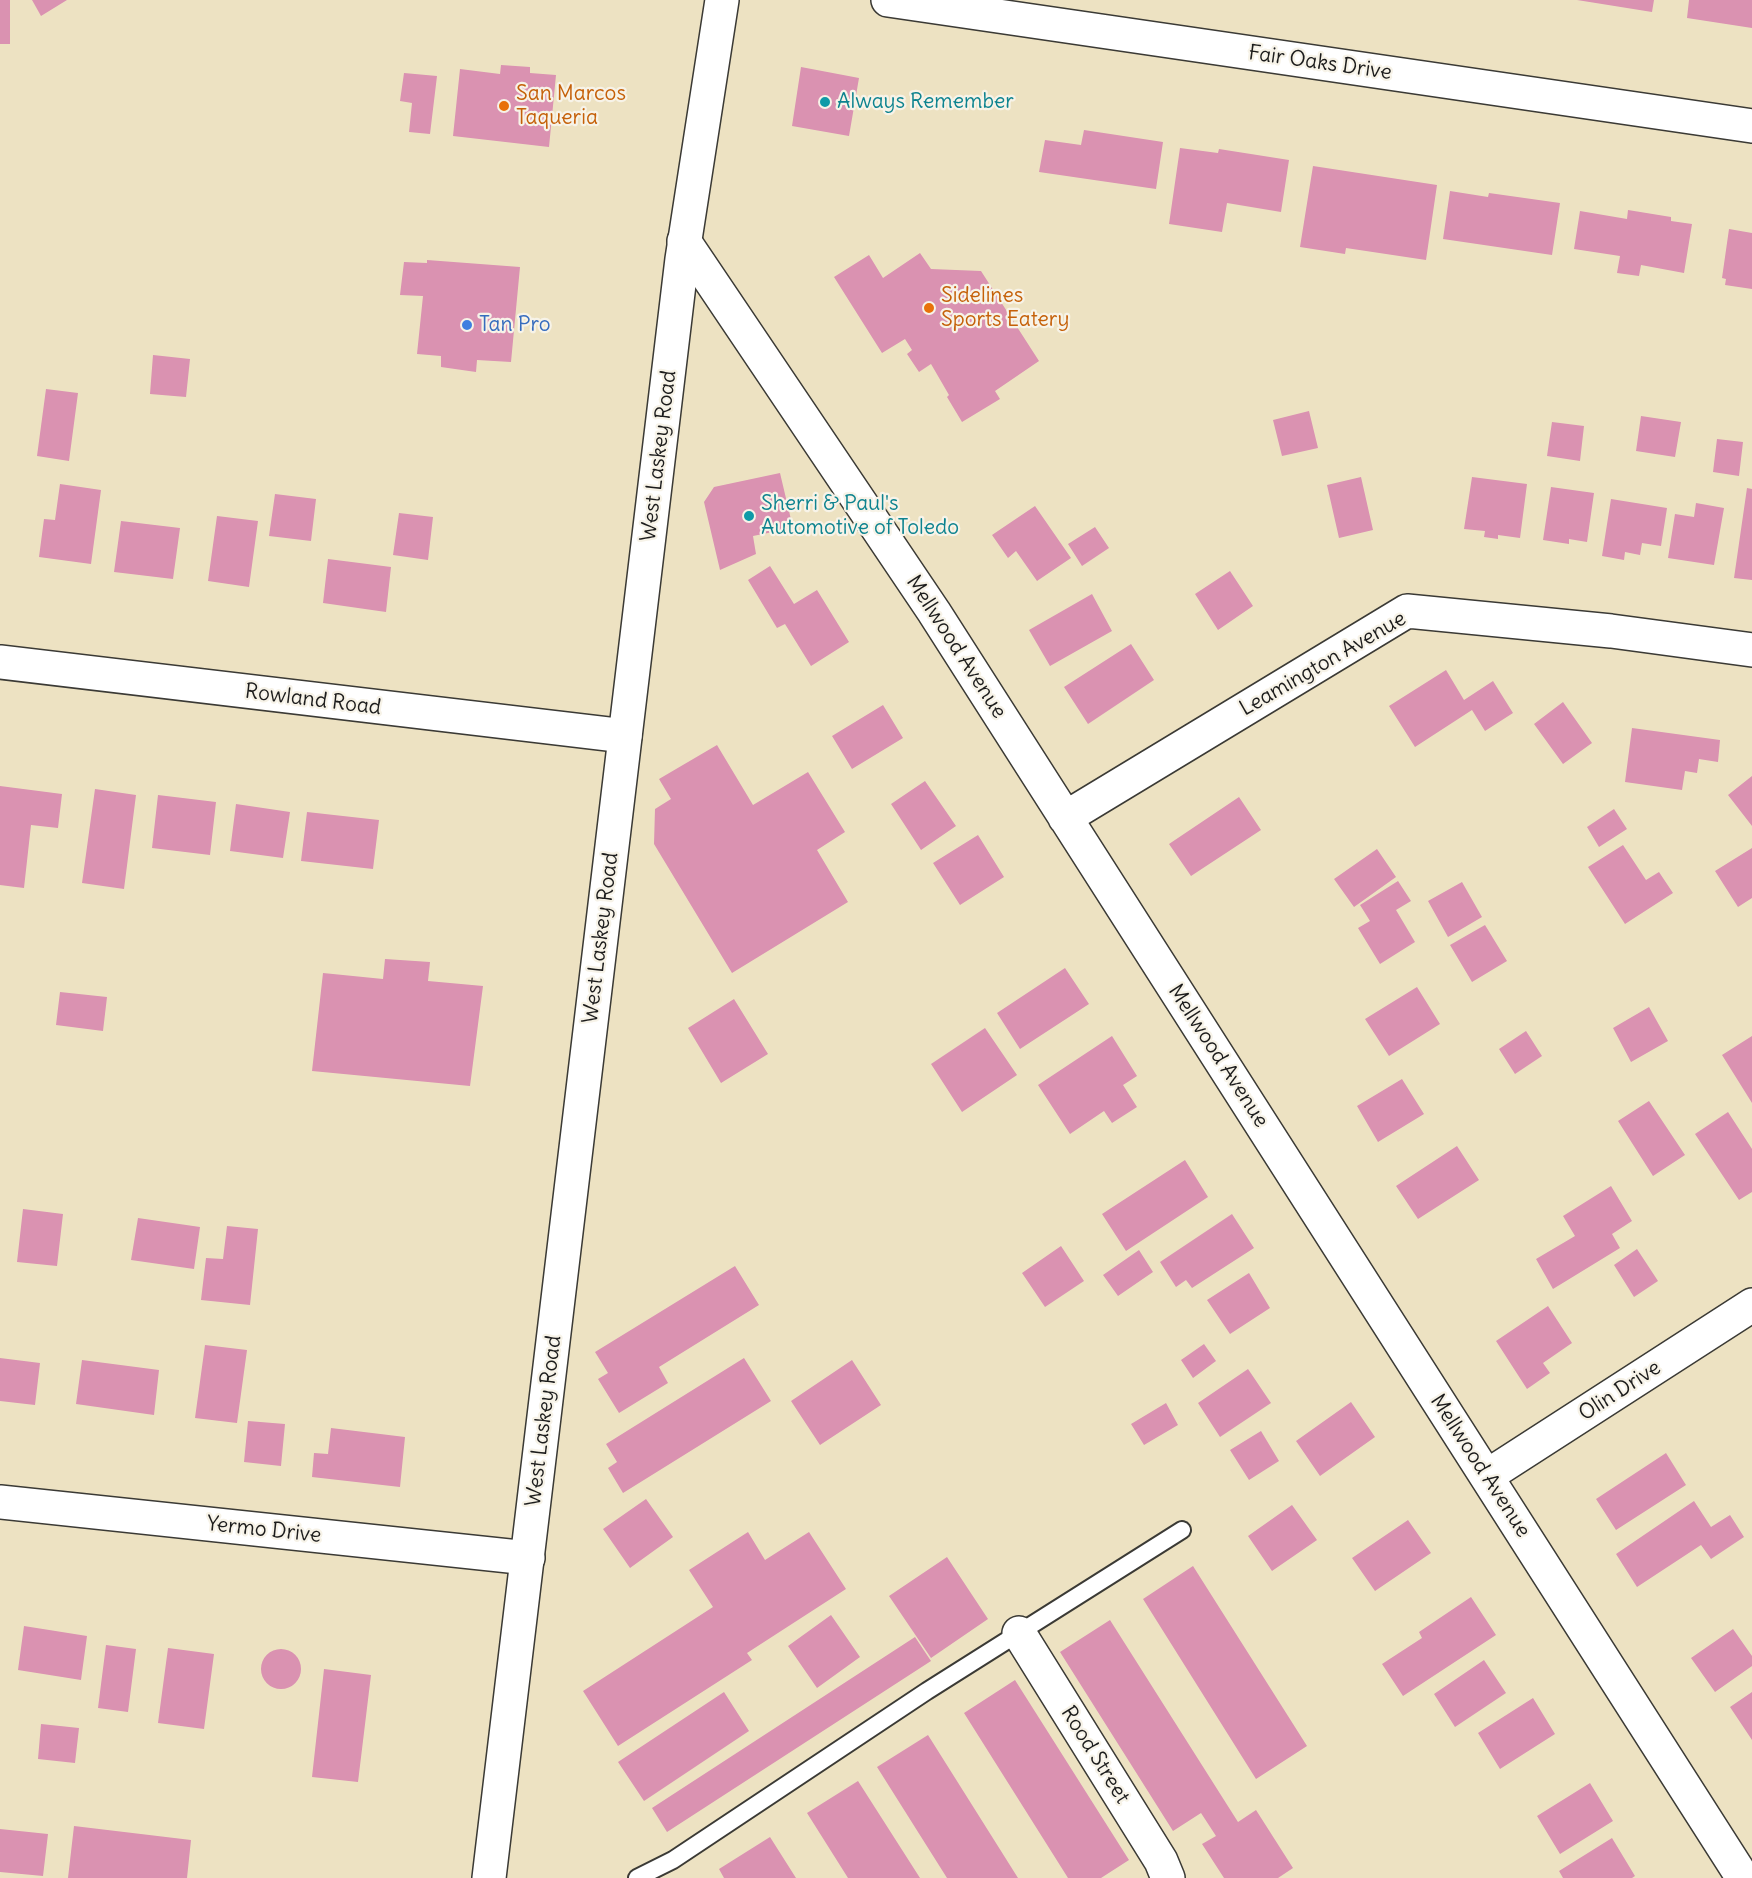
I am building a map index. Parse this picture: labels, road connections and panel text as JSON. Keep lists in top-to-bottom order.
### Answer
{
  "streets": {
    "street": [
      "Fair Oaks Drive",
      "West Laskey Road",
      "Mellwood Avenue",
      "Leamington Avenue",
      "Rowland Road",
      "Olin Drive",
      "Yermo Drive",
      "Rood Street"
    ]
  },
  "crossings": [
    ["West Laskey Road", "Mellwood Avenue"],
    ["West Laskey Road", "Rowland Road"],
    ["West Laskey Road", "Yermo Drive"],
    ["Mellwood Avenue", "Leamington Avenue"],
    ["Mellwood Avenue", "Olin Drive"]
  ],
  "places": [
    "Always Remember",
    "San Marcos Taqueria",
    "Sidelines Sports Eatery",
    "Tan Pro",
    "Sherri & Paul's Automotive of Toledo"
  ]
}
